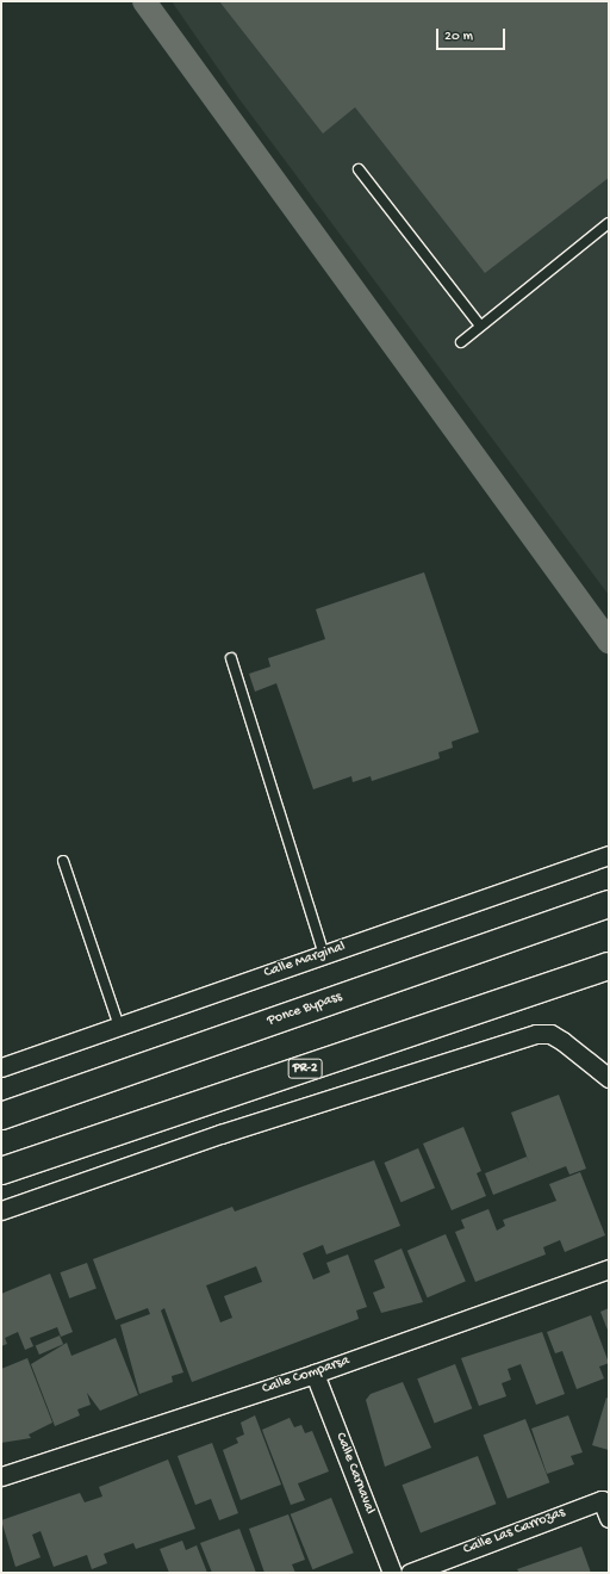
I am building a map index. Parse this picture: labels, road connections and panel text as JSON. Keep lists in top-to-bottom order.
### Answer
{
  "streets": {
    "highway": ["Ponce Bypass", "PR-2"],
    "street": [
      "Calle Marginal",
      "Calle Comparsa",
      "Calle Carnaval",
      "Calle Las Carrozas"
    ]
  },
  "crossings": [
    ["Calle Comparsa", "Calle Carnaval"]
  ],
  "scale_bar": "20 m"
}
